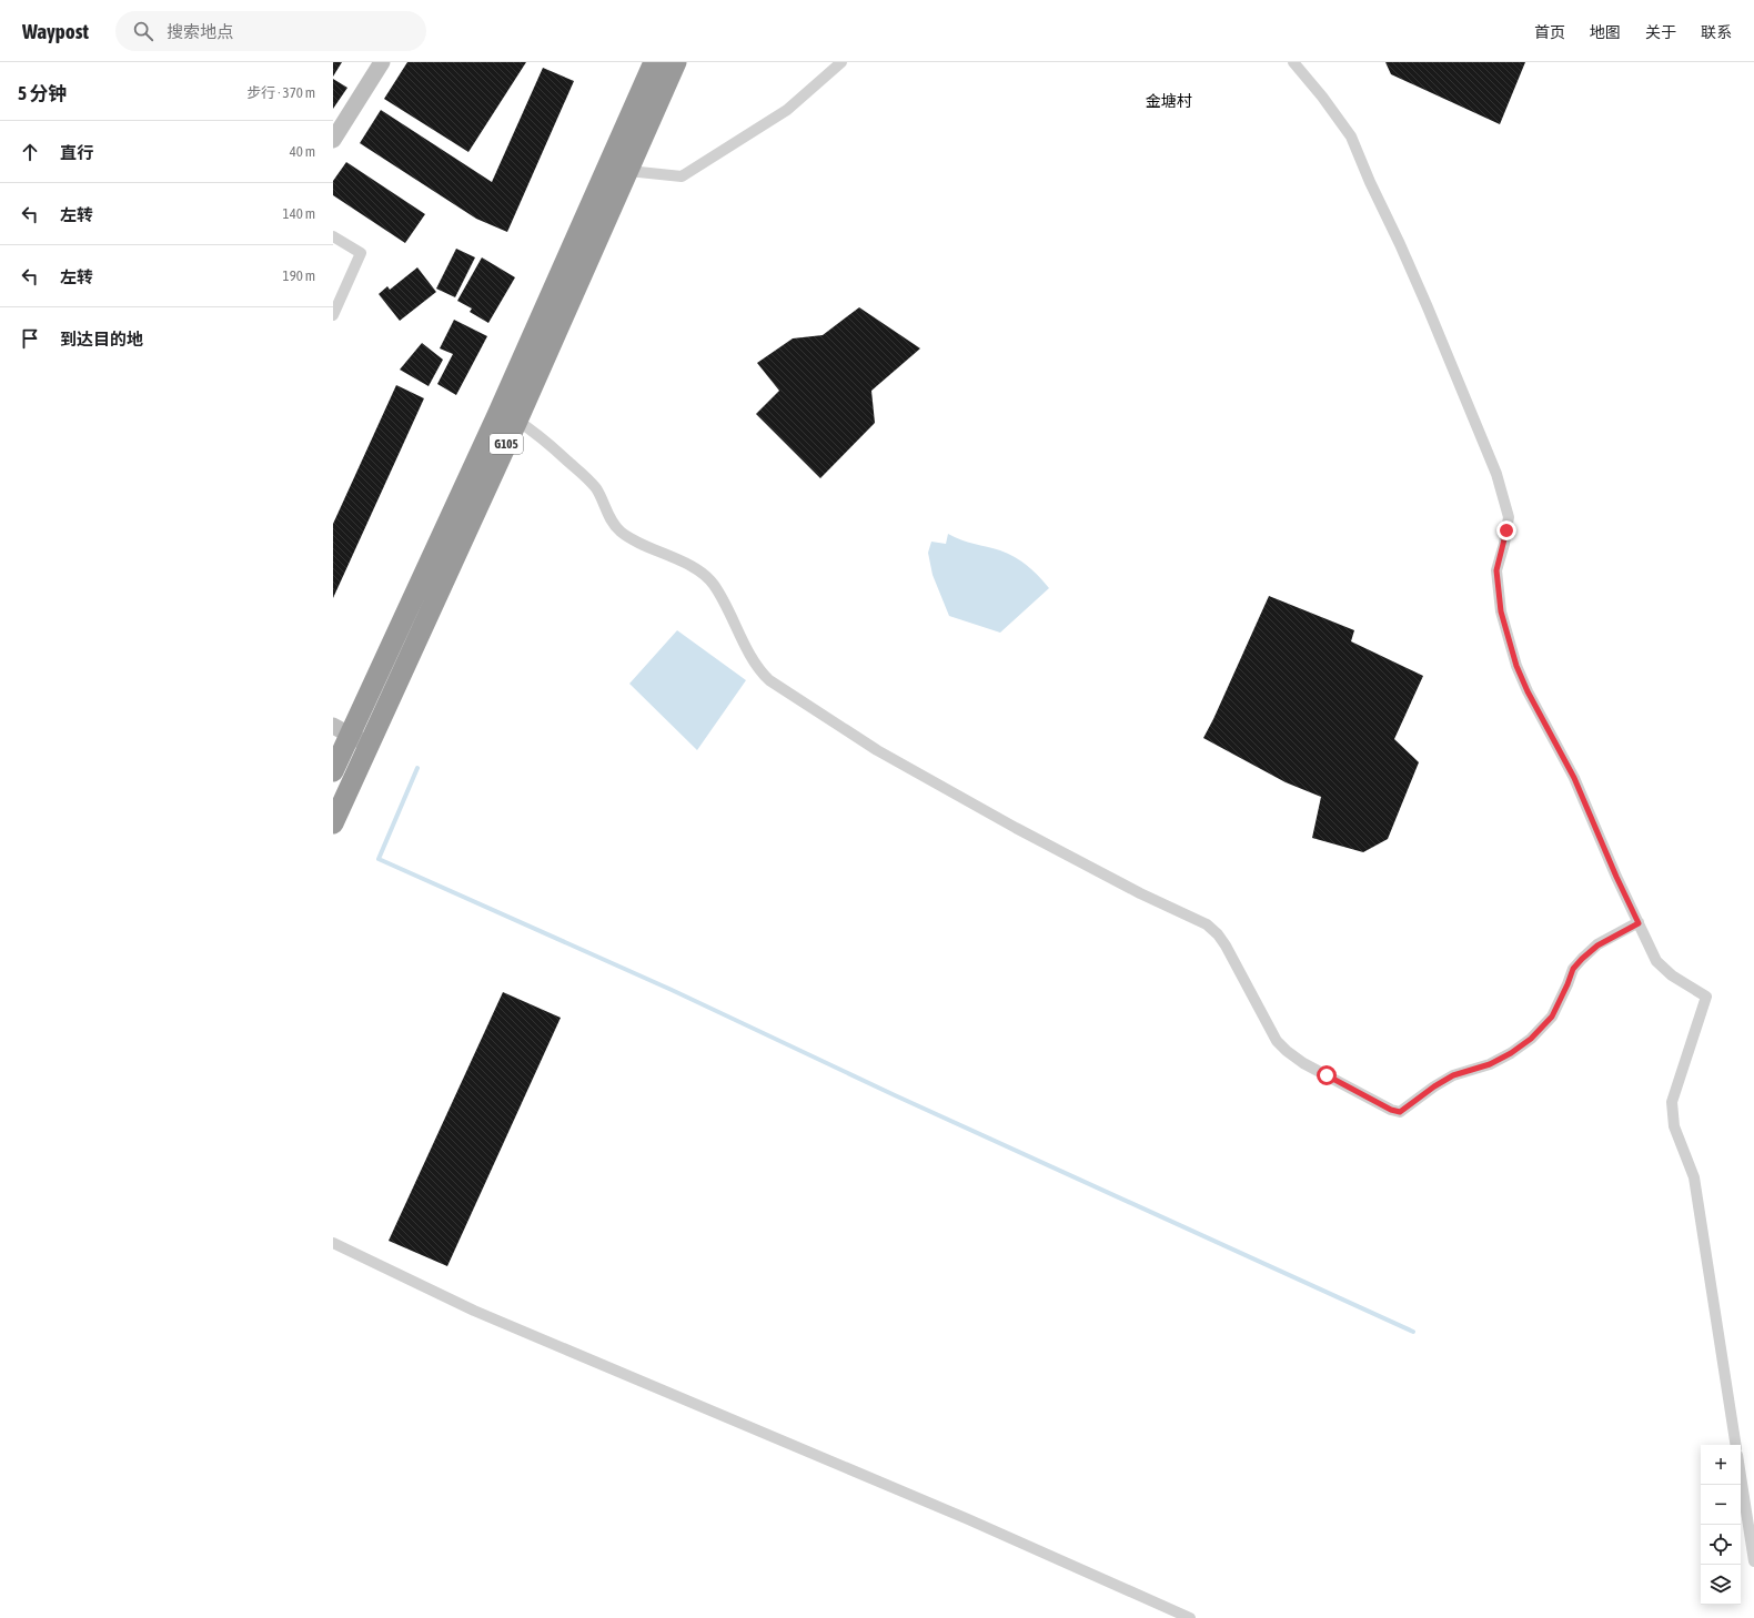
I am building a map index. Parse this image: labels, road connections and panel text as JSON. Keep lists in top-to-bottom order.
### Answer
{
  "streets": {
    "highway": ["G105"]
  },
  "districts": ["金塘村"],
  "page": {
    "header": "Waypost",
    "search": "搜索地点",
    "nav": [
      "首页",
      "地图",
      "关于",
      "联系"
    ],
    "heading": ["5 分钟", "步行 · 370 m"],
    "list": [
      ["直行", "40 m"],
      ["左转", "140 m"],
      ["左转", "190 m"],
      "到达目的地"
    ],
    "map_buttons": ["+", "−"]
  }
}
